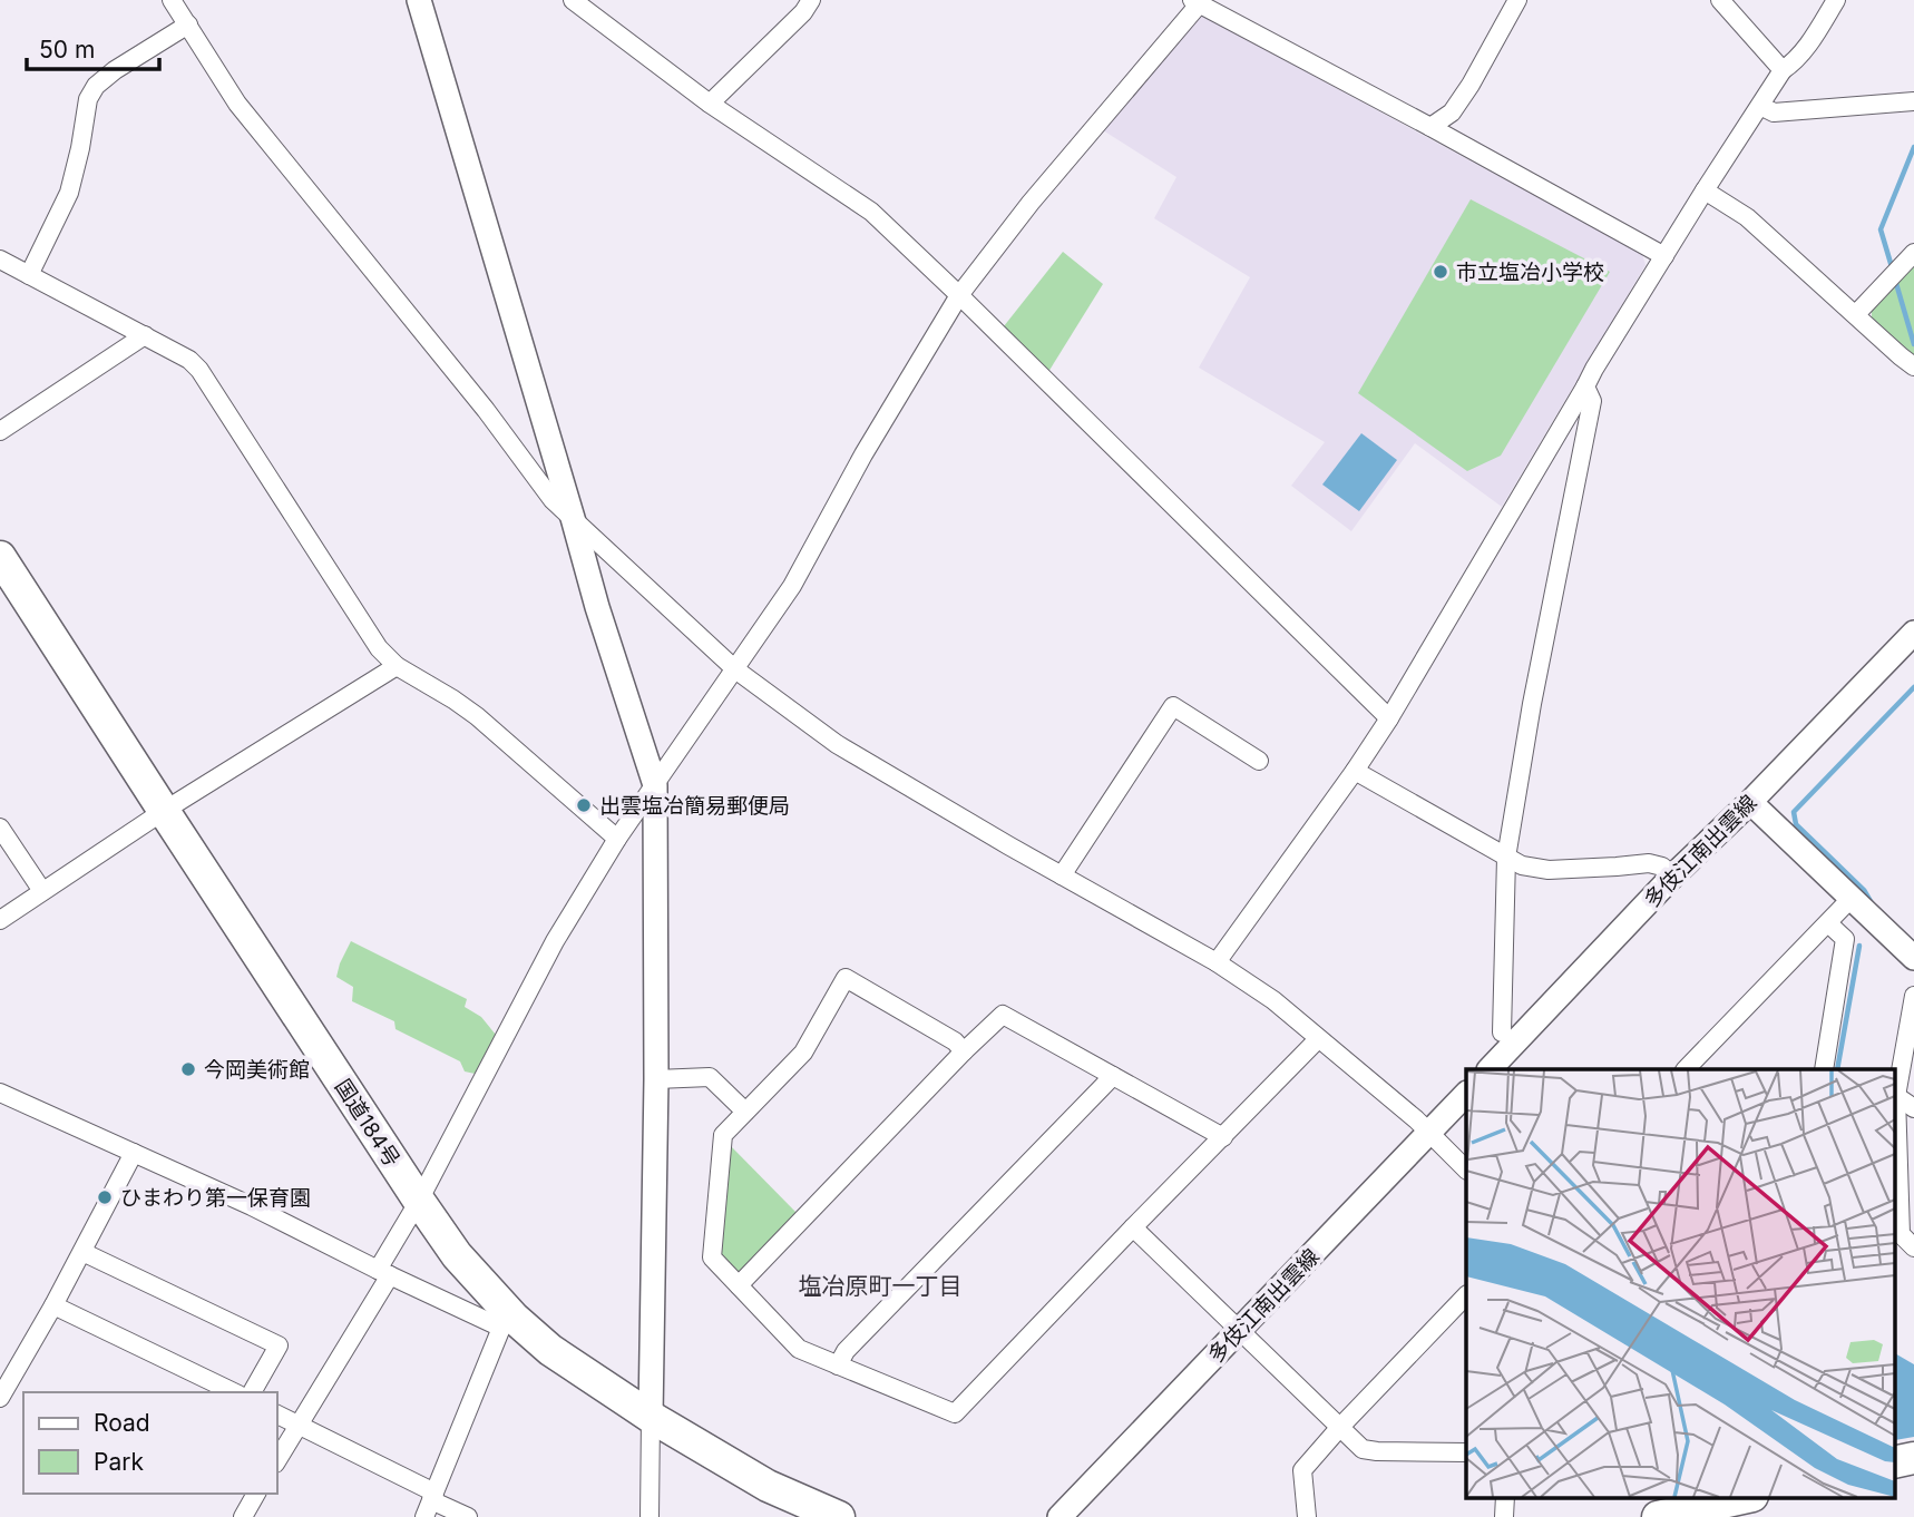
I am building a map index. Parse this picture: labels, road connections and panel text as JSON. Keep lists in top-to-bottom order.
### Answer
{
  "streets": {
    "highway": ["国道184号"],
    "street": ["多伎江南出雲線"]
  },
  "districts": ["塩冶原町一丁目"],
  "places": [
    "市立塩冶小学校",
    "出雲塩冶簡易郵便局",
    "今岡美術館",
    "ひまわり第一保育園"
  ],
  "legend": ["Road", "Park"],
  "scale_bar": "50 m"
}
